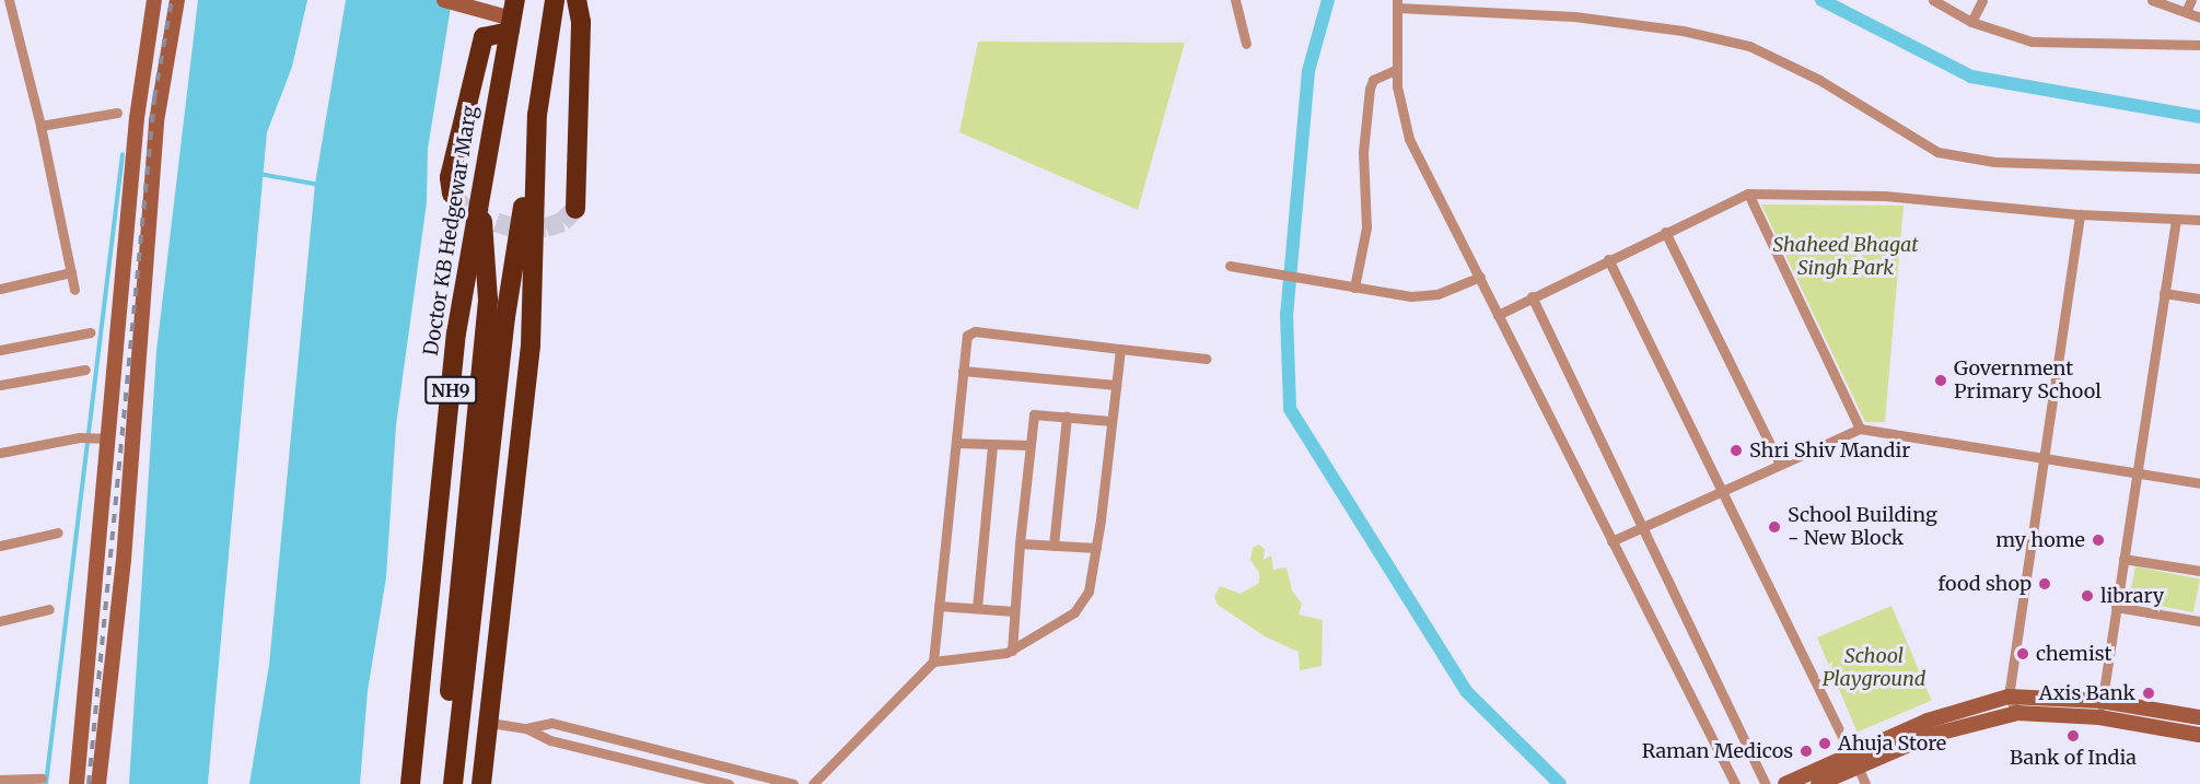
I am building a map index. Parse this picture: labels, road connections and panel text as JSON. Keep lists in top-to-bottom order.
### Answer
{
  "streets": {
    "highway": ["Doctor KB Hedgewar Marg", "NH9"]
  },
  "parks": ["Shaheed Bhagat Singh Park", "School Playground"],
  "places": [
    "Government Primary School",
    "Shri Shiv Mandir",
    "School Building - New Block",
    "my home",
    "food shop",
    "library",
    "chemist",
    "Axis Bank",
    "Bank of India",
    "Ahuja Store",
    "Raman Medicos"
  ]
}
